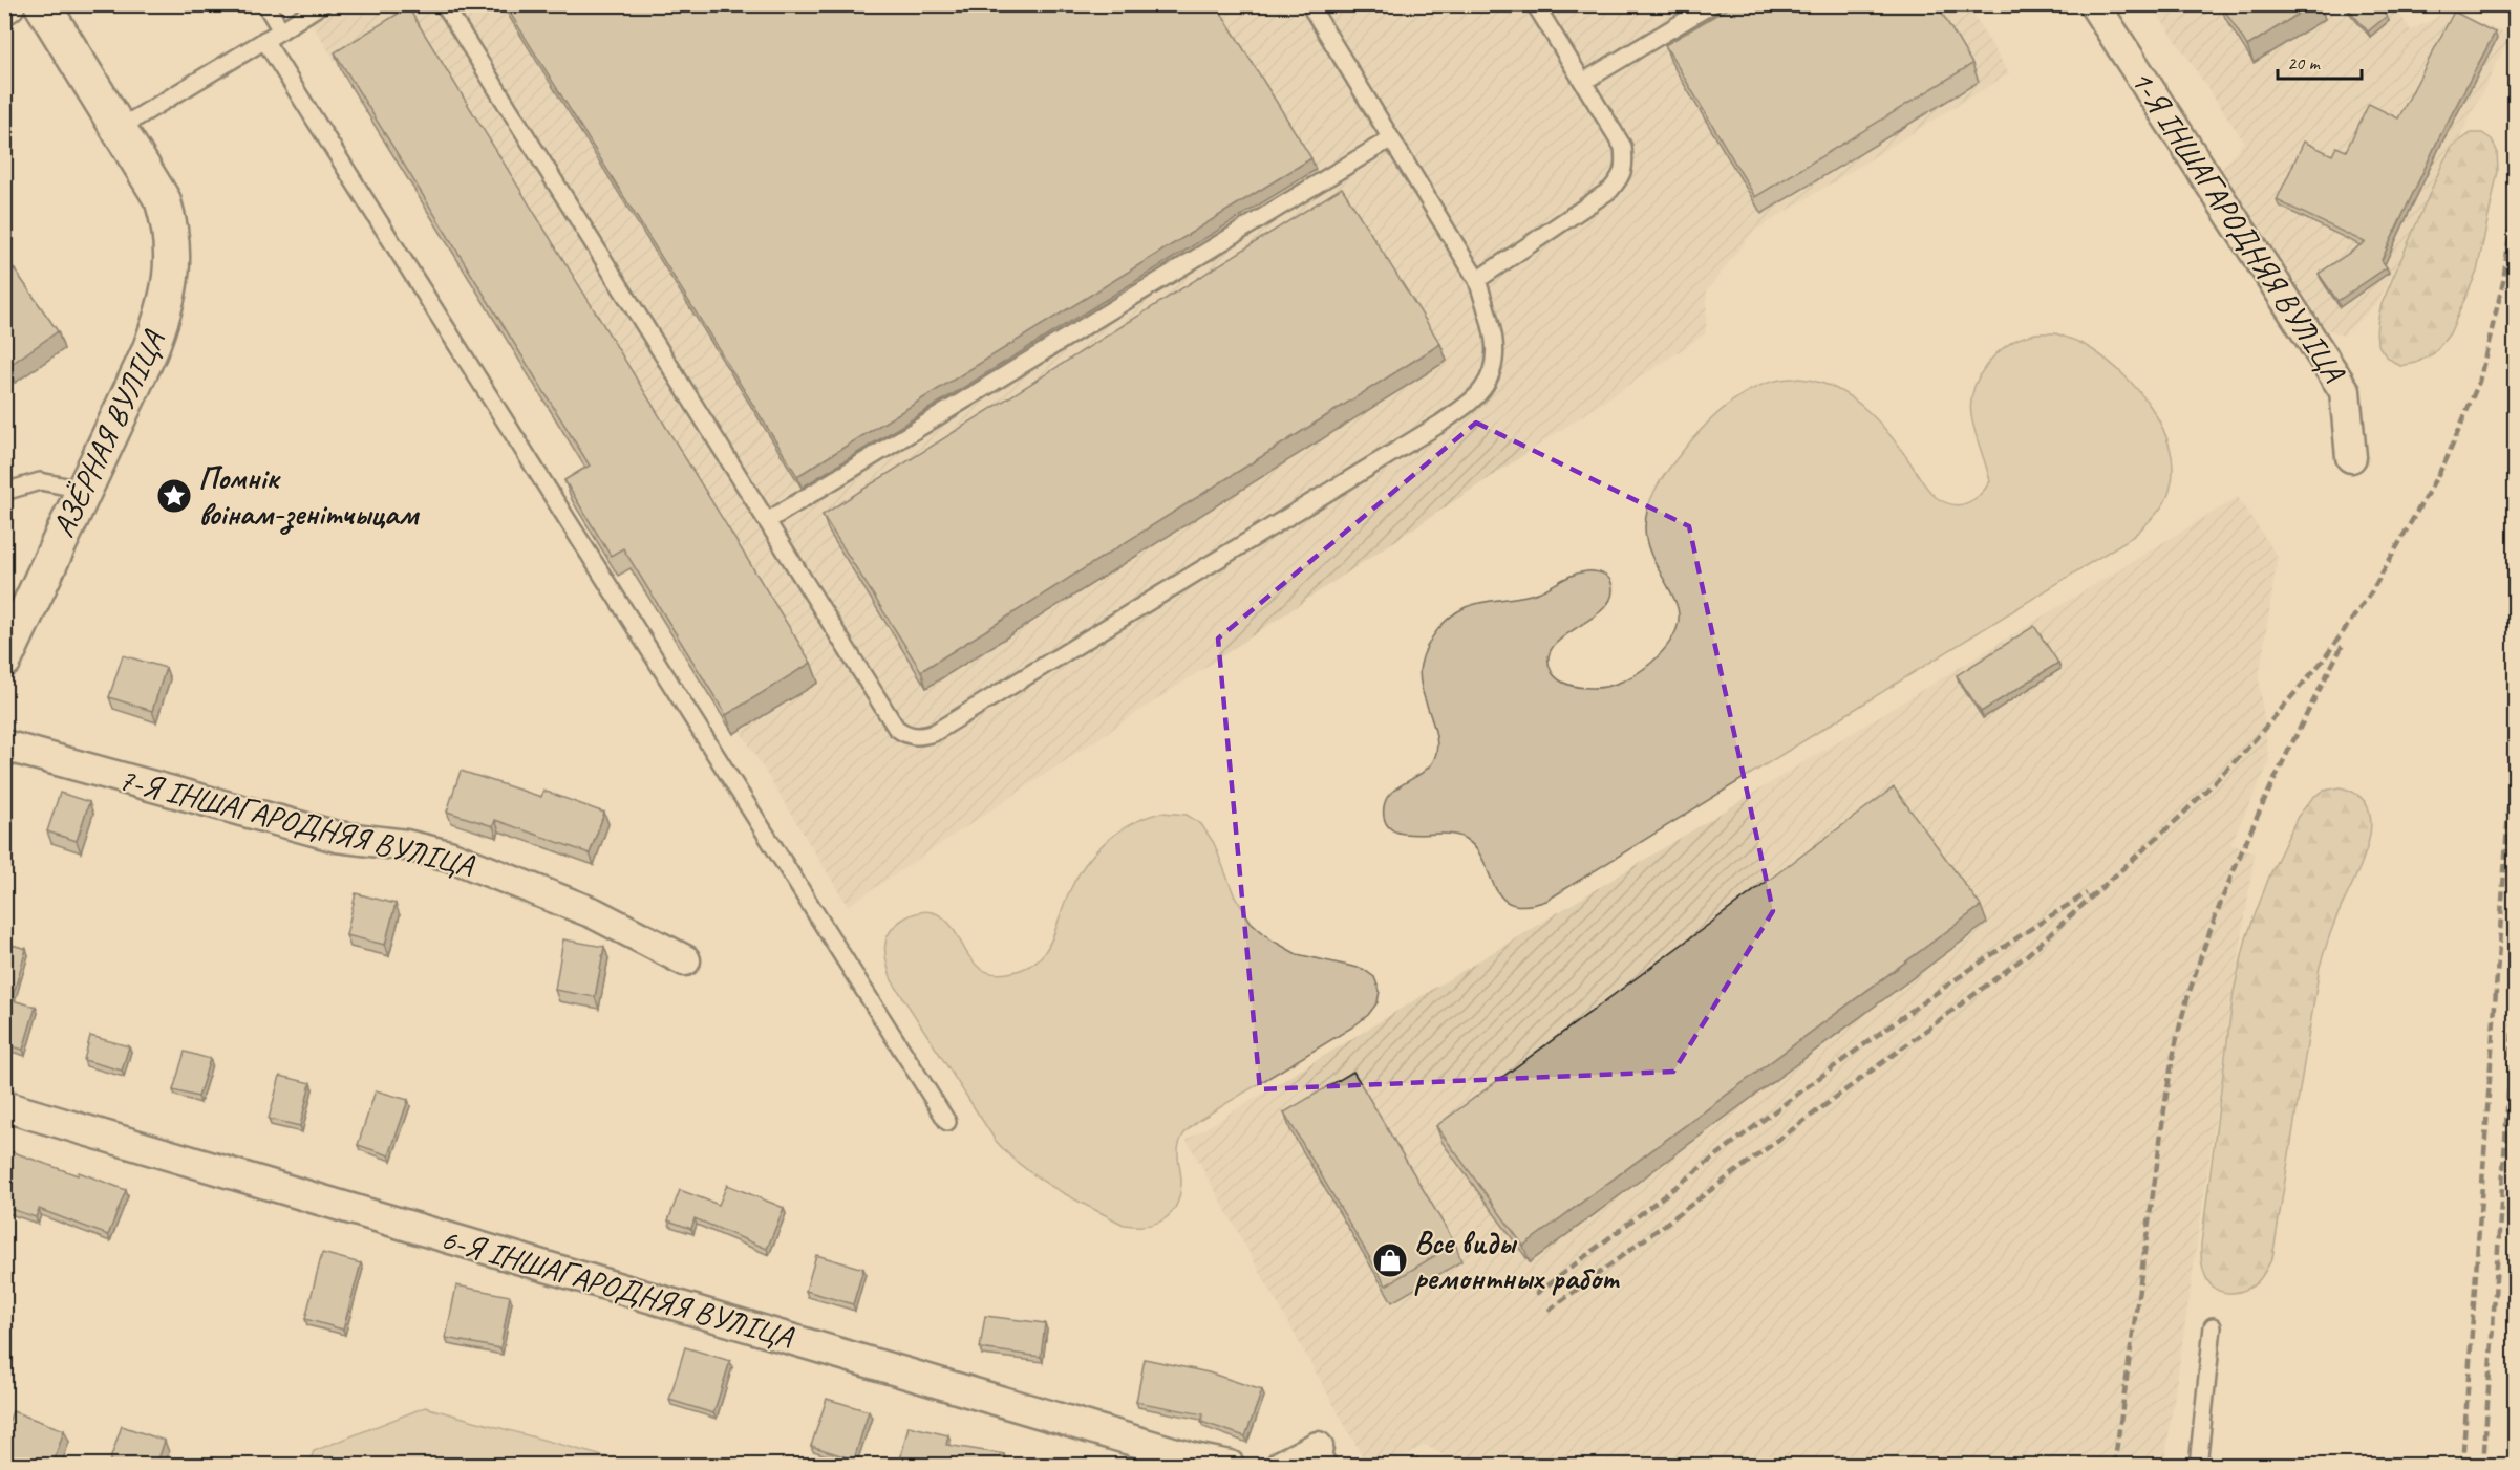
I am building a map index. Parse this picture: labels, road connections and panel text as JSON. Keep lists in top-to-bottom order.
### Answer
{
  "streets": {
    "street": [
      "1-Я ІНШАГАРОДНЯЯ ВУЛІЦА",
      "АЗЁРНАЯ ВУЛІЦА",
      "7-Я ІНШАГАРОДНЯЯ ВУЛІЦА",
      "6-Я ІНШАГАРОДНЯЯ ВУЛІЦА"
    ]
  },
  "places": {
    "place": ["Помнік воінам-зенітчыцам"],
    "shop": ["Все виды ремонтных работ"]
  },
  "scale_bar": "20 m"
}
